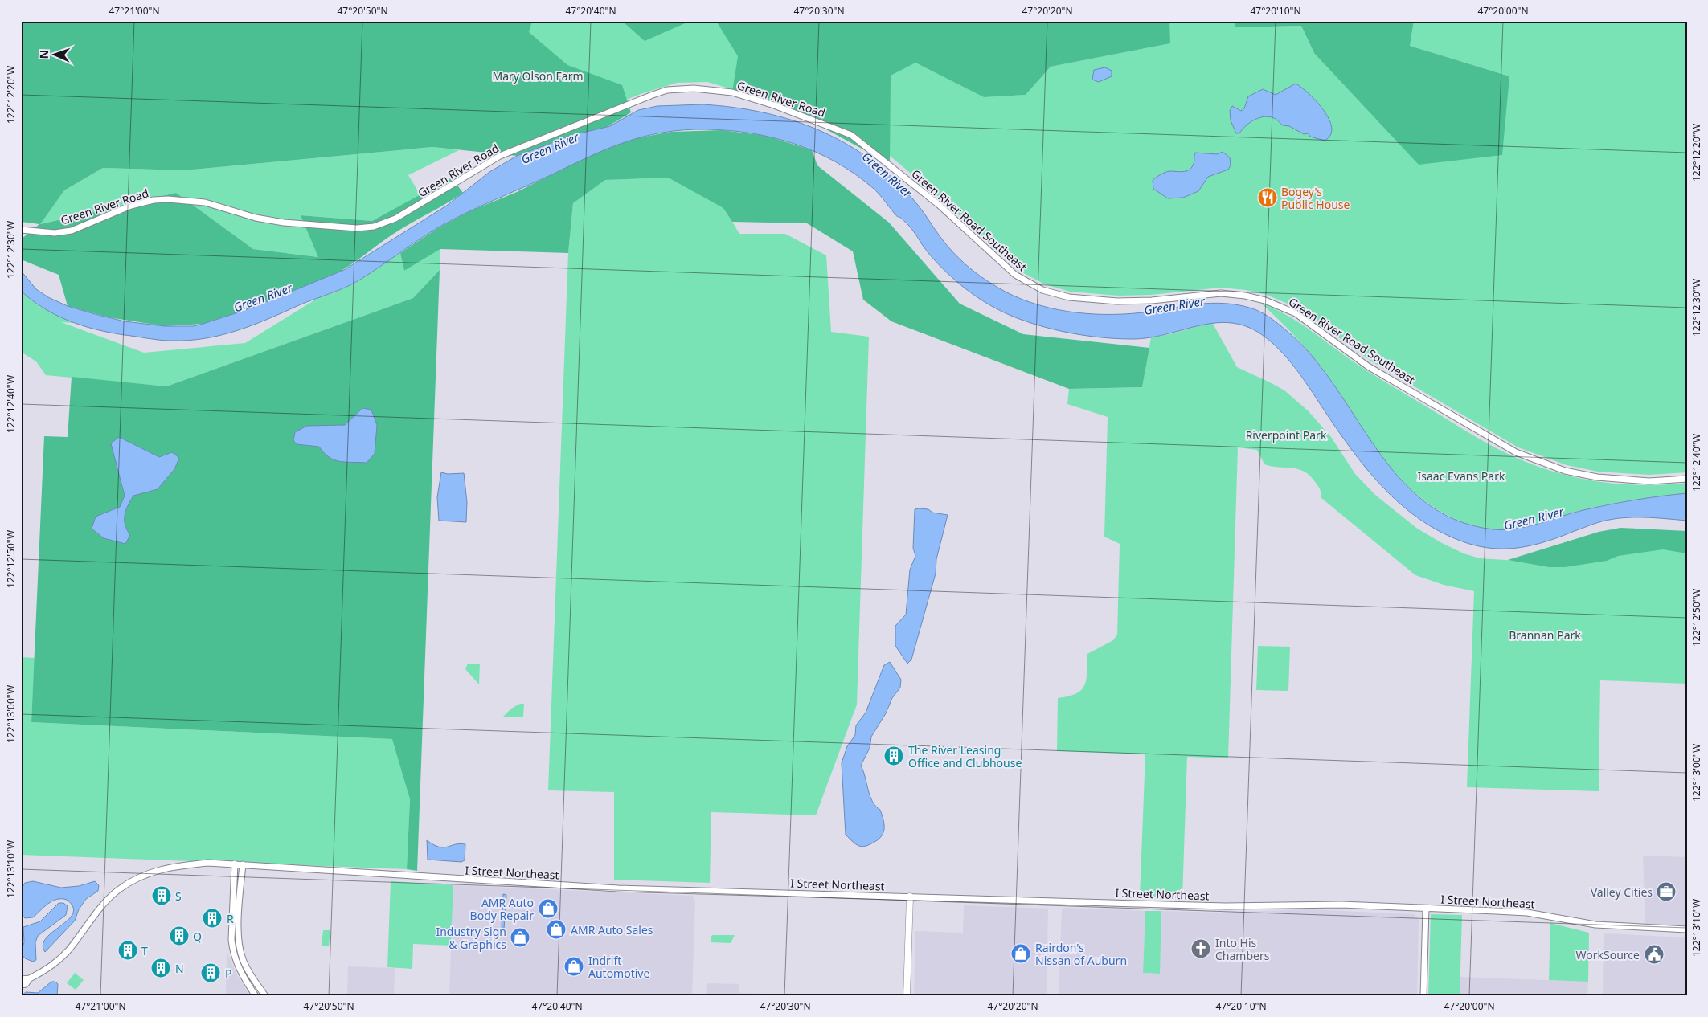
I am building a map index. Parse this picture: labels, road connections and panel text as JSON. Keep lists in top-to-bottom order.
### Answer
{
  "streets": {
    "street": ["Green River Road", "Green River Road Southeast", "I Street Northeast"]
  },
  "crossings": [
    ["Green River Road", "Green River Road Southeast"]
  ],
  "water": ["Green River"],
  "parks": [
    "Mary Olson Farm",
    "Riverpoint Park",
    "Isaac Evans Park",
    "Brannan Park"
  ],
  "places": {
    "restaurant": ["Bogey's Public House"],
    "building": [
      "The River Leasing Office and Clubhouse",
      "S",
      "R",
      "Q",
      "T",
      "N",
      "P"
    ],
    "office": ["Valley Cities"],
    "shop": [
      "AMR Auto Body Repair",
      "AMR Auto Sales",
      "Industry Sign & Graphics",
      "Rairdon's Nissan of Auburn",
      "Indrift Automotive"
    ],
    "church": ["Into His Chambers"],
    "public building": ["WorkSource"]
  },
  "north": "left",
  "coordinates": [
    "47°21'00\"N",
    "47°20'50\"N",
    "47°20'40\"N",
    "47°20'30\"N",
    "47°20'20\"N",
    "47°20'10\"N",
    "47°20'00\"N",
    "122°12'20\"W",
    "122°12'30\"W",
    "122°12'40\"W",
    "122°12'50\"W",
    "122°13'00\"W",
    "122°13'10\"W"
  ]
}
